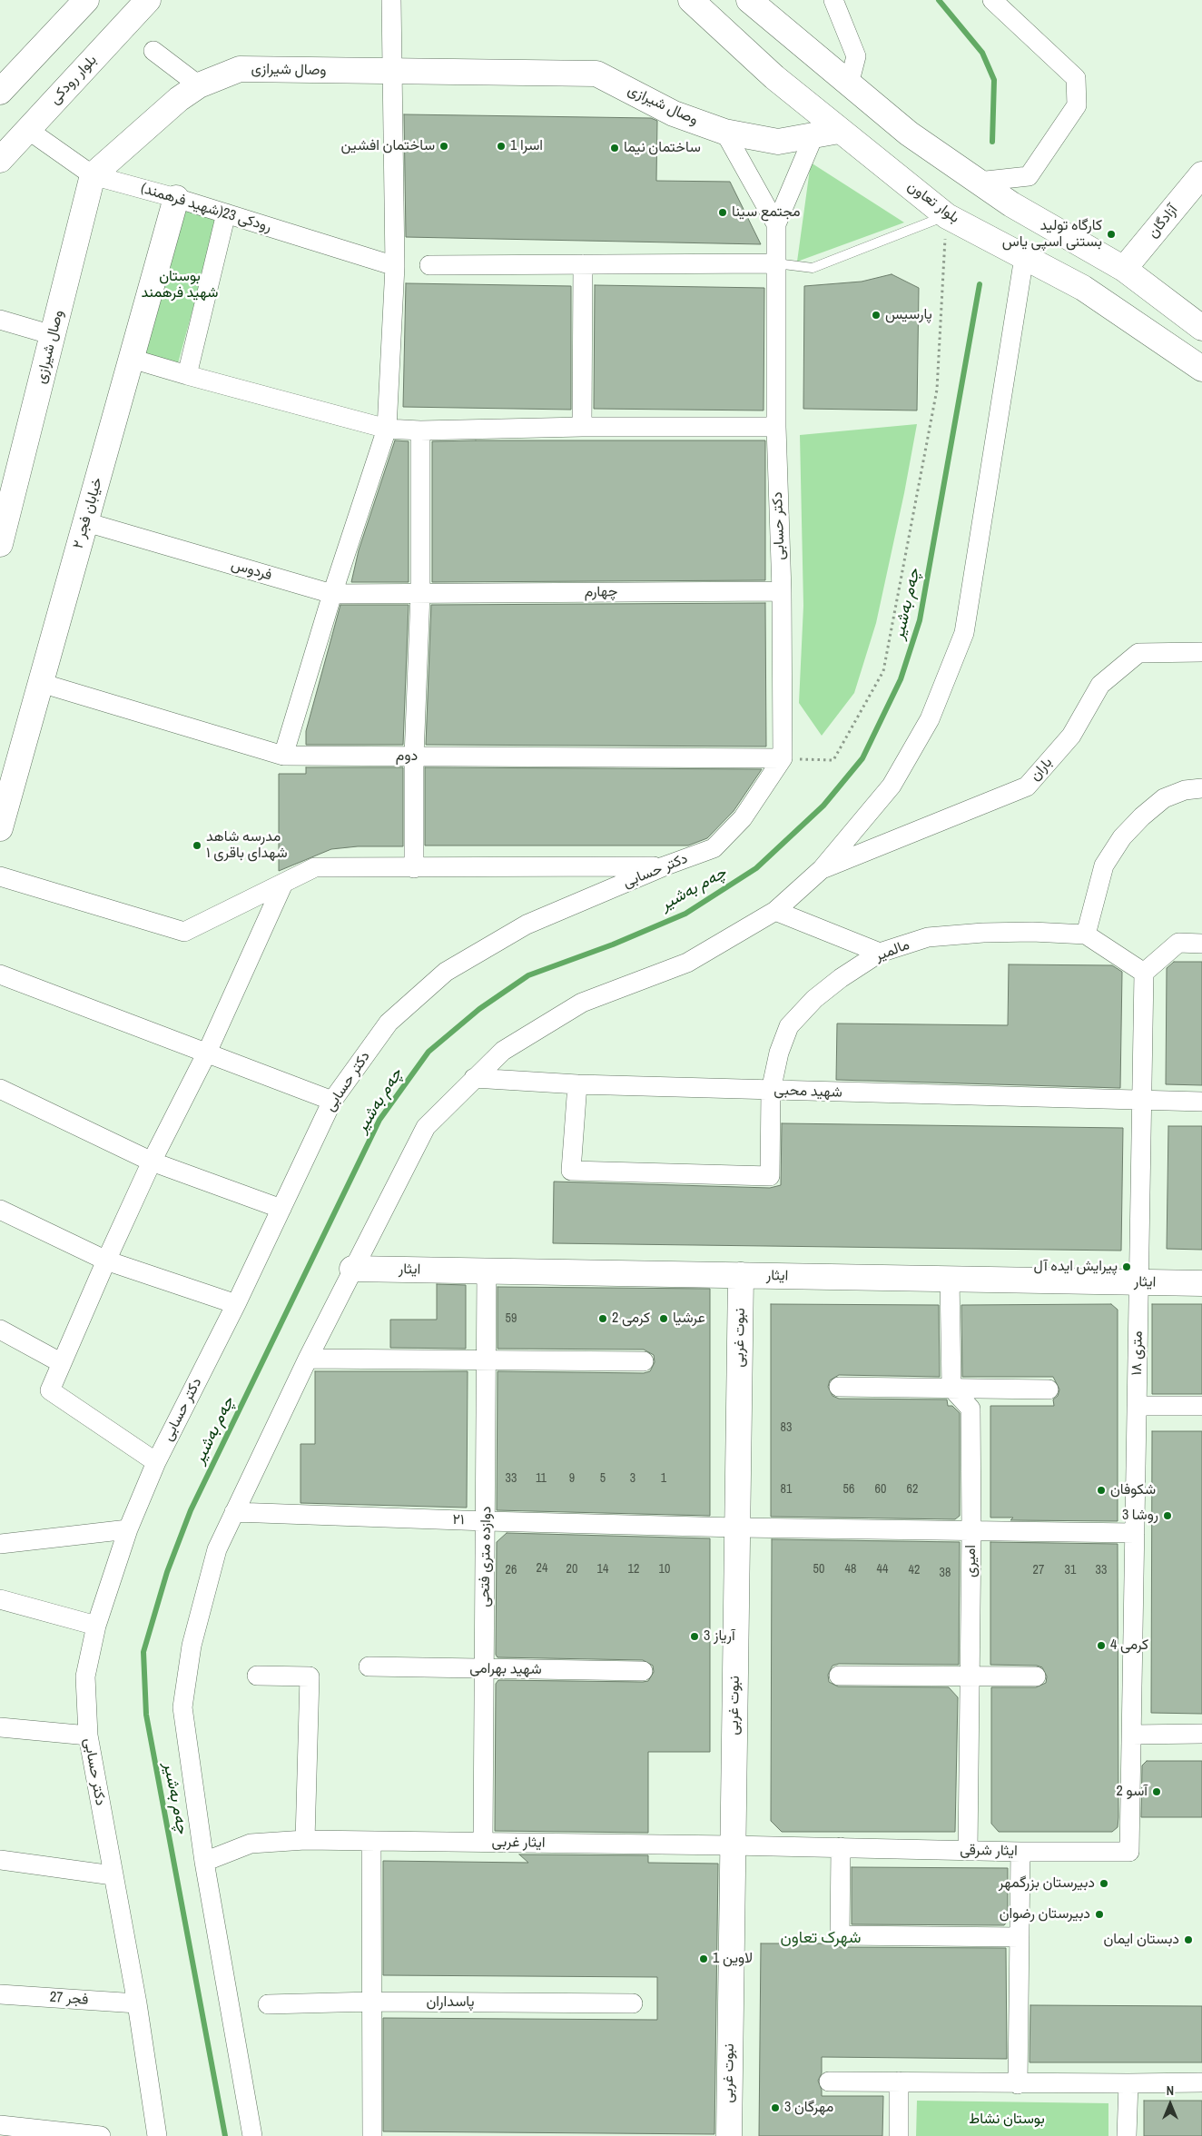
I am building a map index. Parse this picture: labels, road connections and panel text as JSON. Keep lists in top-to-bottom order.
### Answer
{
  "streets": {
    "street": [
      "وصال شیرازی",
      "بلوار رودکی",
      "بلوار تعاون",
      "رودکی 23(شهید فرهمند)",
      "آزادگان",
      "خیابان فجر ۲",
      "دکتر حسابی",
      "فردوس",
      "چهارم",
      "دوم",
      "باران",
      "مالمیر",
      "شهید محبی",
      "ایثار",
      "نبوت غربی",
      "۱۸ متری",
      "۲۱",
      "دوازده متری فتحی",
      "امیری",
      "شهید بهرامی",
      "ایثار غربی",
      "ایثار شرقی",
      "فجر 27",
      "پاسداران"
    ]
  },
  "crossings": [
    ["وصال شیرازی", "بلوار تعاون"],
    ["وصال شیرازی", "رودکی 23(شهید فرهمند)"],
    ["بلوار رودکی", "رودکی 23(شهید فرهمند)"],
    ["رودکی 23(شهید فرهمند)", "خیابان فجر ۲"],
    ["خیابان فجر ۲", "فردوس"],
    ["خیابان فجر ۲", "دوم"],
    ["دکتر حسابی", "چهارم"],
    ["دکتر حسابی", "دوم"],
    ["دکتر حسابی", "فجر 27"],
    ["فردوس", "چهارم"],
    ["مالمیر", "شهید محبی"],
    ["شهید محبی", "۱۸ متری"],
    ["ایثار", "نبوت غربی"],
    ["ایثار", "۱۸ متری"],
    ["ایثار", "دوازده متری فتحی"],
    ["نبوت غربی", "۲۱"],
    ["نبوت غربی", "ایثار غربی"],
    ["نبوت غربی", "ایثار شرقی"],
    ["۱۸ متری", "۲۱"],
    ["۱۸ متری", "ایثار شرقی"],
    ["۲۱", "دوازده متری فتحی"],
    ["۲۱", "امیری"],
    ["دوازده متری فتحی", "شهید بهرامی"],
    ["دوازده متری فتحی", "ایثار غربی"],
    ["امیری", "ایثار شرقی"],
    ["ایثار غربی", "ایثار شرقی"]
  ],
  "districts": ["شهرک تعاون"],
  "water": ["چەم بەشیر"],
  "parks": ["بوستان شهید فرهمند", "بوستان نشاط"],
  "places": [
    "ساختمان افشین",
    "اسرا 1",
    "ساختمان نیما",
    "مجتمع سینا",
    "کارگاه تولید بستنی اسپی یاس",
    "پارسیس",
    "مدرسه شاهد شهدای باقری ۱",
    "پیرایش ایده آل",
    "کرمی 2",
    "عرشیا",
    "شکوفان",
    "روشا 3",
    "آریاز 3",
    "کرمی 4",
    "آسو 2",
    "دبیرستان بزرگمهر",
    "دبیرستان رضوان",
    "دبستان ایمان",
    "لاوین 1",
    "مهرگان 3"
  ],
  "house_numbers": [
    "59",
    "83",
    "33",
    "11",
    "9",
    "5",
    "3",
    "1",
    "81",
    "56",
    "60",
    "62",
    "24",
    "20",
    "14",
    "12",
    "10",
    "50",
    "48",
    "44",
    "26",
    "42",
    "27",
    "31",
    "33",
    "38"
  ],
  "north": "top"
}
